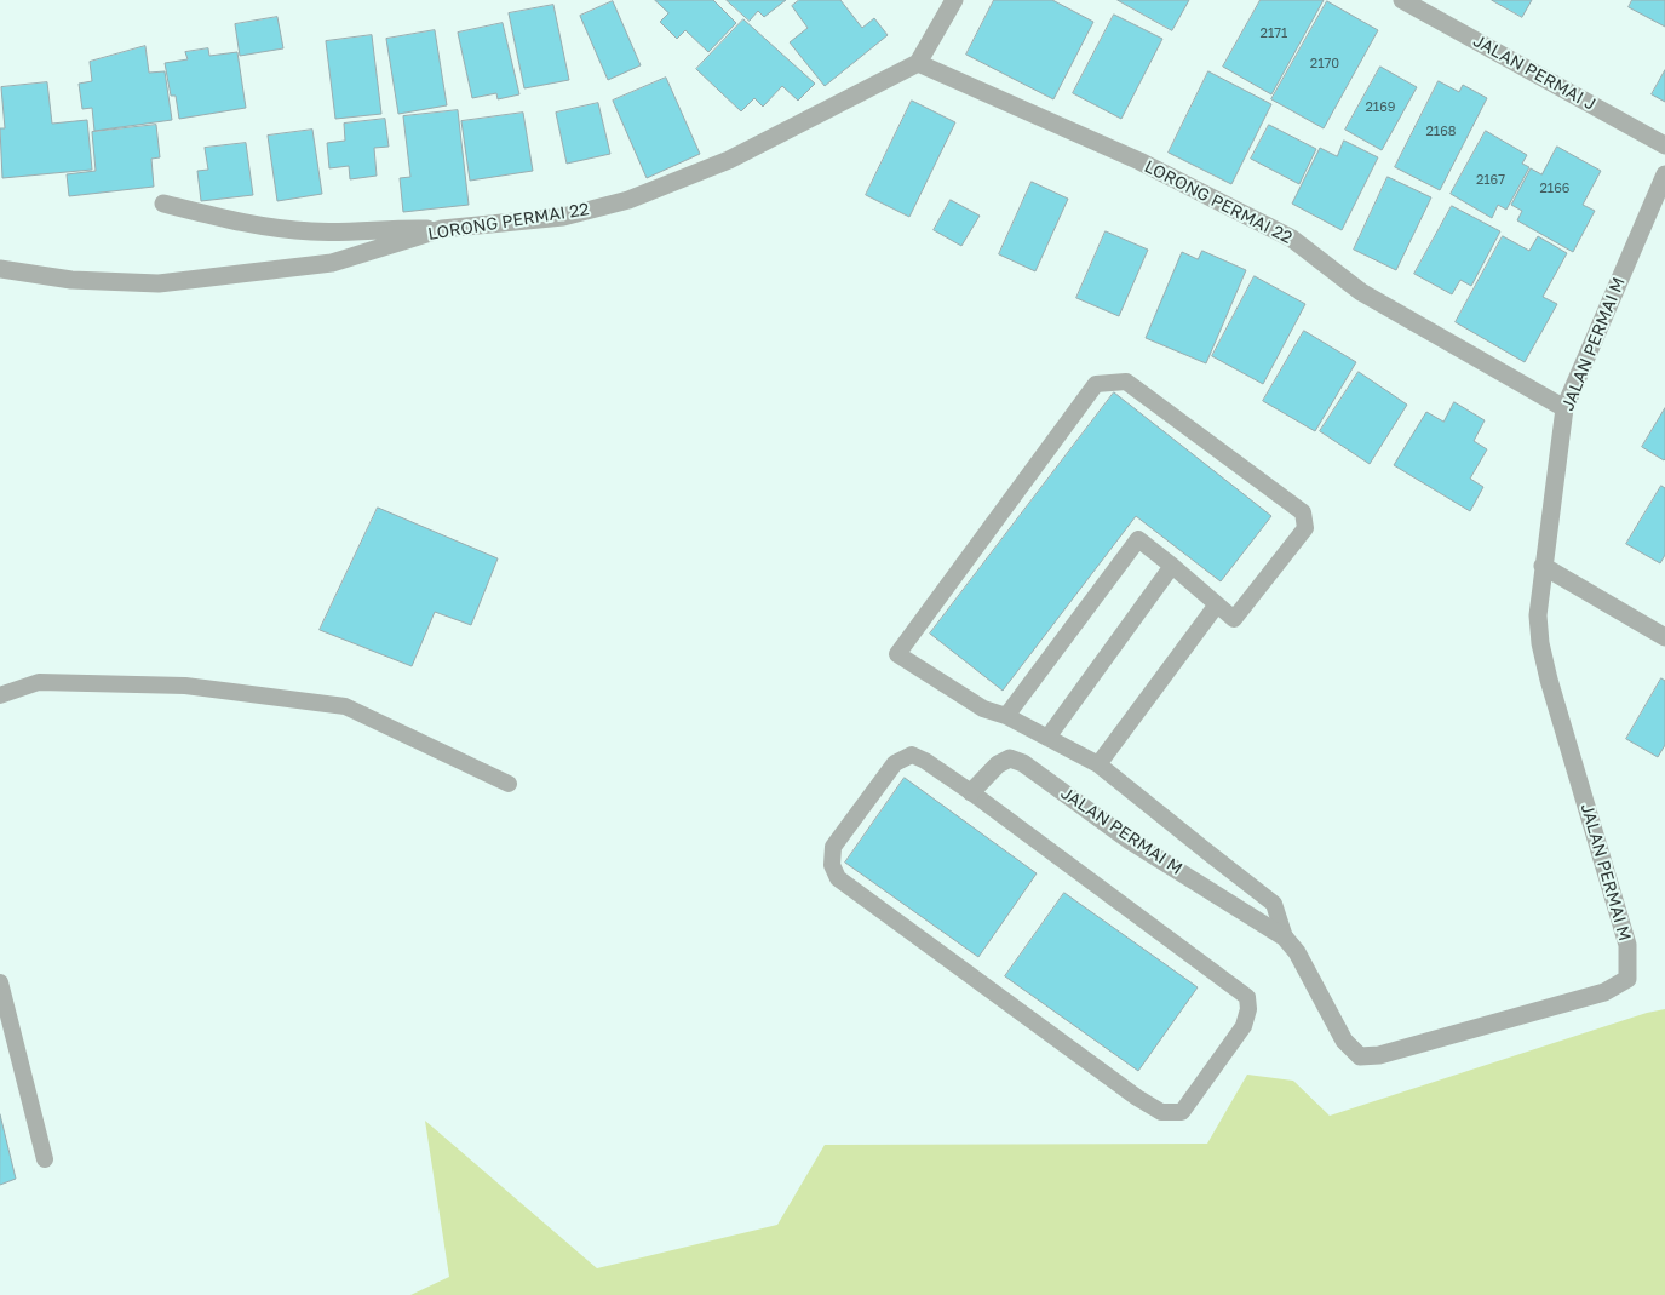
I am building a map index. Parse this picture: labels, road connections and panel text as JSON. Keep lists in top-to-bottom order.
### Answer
{
  "streets": {
    "street": ["JALAN PERMAI J", "LORONG PERMAI 22", "JALAN PERMAI M"]
  },
  "crossings": [
    ["LORONG PERMAI 22", "JALAN PERMAI M"]
  ],
  "house_numbers": [
    "2171",
    "2170",
    "2169",
    "2168",
    "2167",
    "2166"
  ]
}
